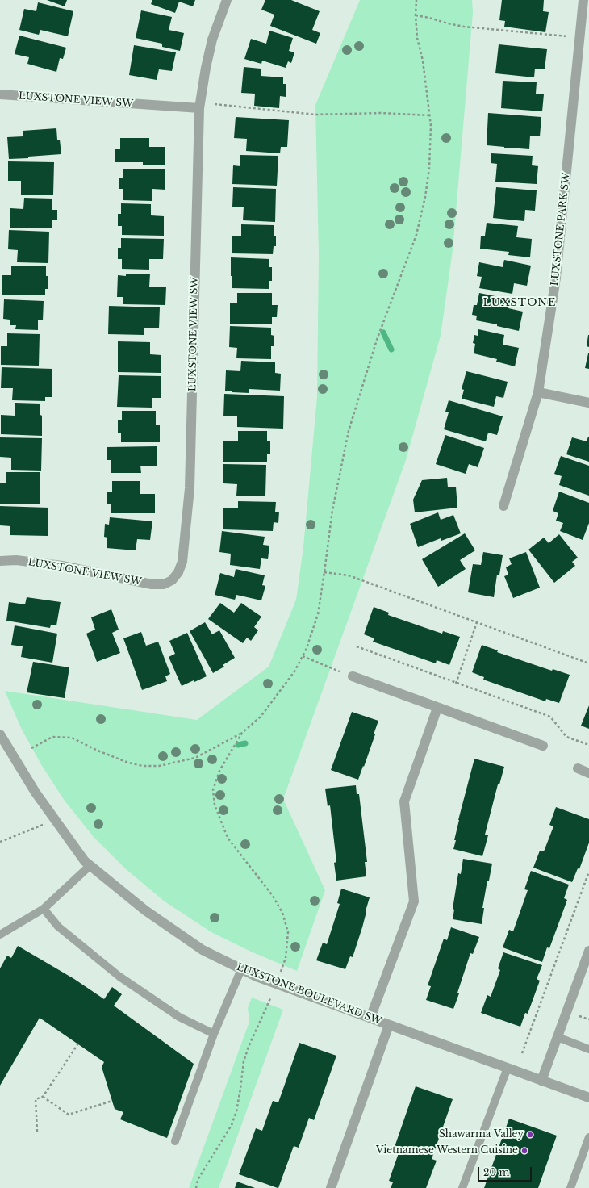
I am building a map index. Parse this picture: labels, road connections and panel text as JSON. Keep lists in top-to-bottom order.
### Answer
{
  "streets": {
    "street": ["LUXSTONE VIEW SW", "LUXSTONE PARK SW", "LUXSTONE BOULEVARD SW"]
  },
  "districts": ["LUXSTONE"],
  "places": ["Shawarma Valley", "Vietnamese Western Cuisine"],
  "scale_bar": "20 m"
}
